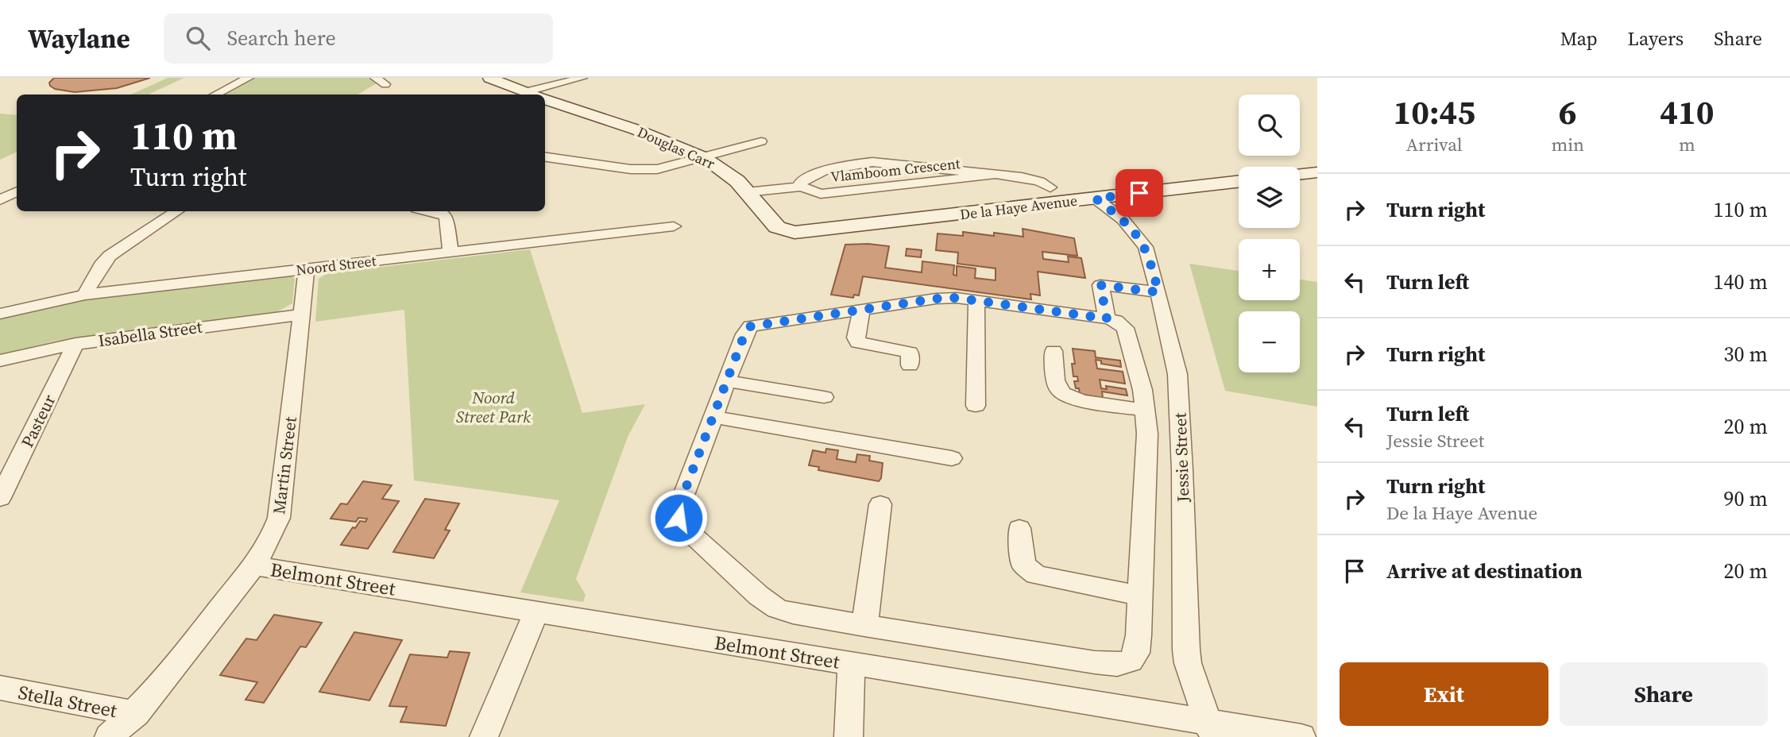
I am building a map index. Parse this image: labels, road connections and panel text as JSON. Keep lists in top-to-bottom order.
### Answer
{
  "streets": {
    "street": [
      "Douglas Carr",
      "Vlamboom Crescent",
      "De la Haye Avenue",
      "Noord Street",
      "Isabella Street",
      "Pasteur",
      "Jessie Street",
      "Martin Street",
      "Belmont Street",
      "Stella Street"
    ]
  },
  "crossings": [
    ["Douglas Carr", "Vlamboom Crescent"],
    ["Douglas Carr", "De la Haye Avenue"],
    ["De la Haye Avenue", "Jessie Street"],
    ["Noord Street", "Martin Street"],
    ["Isabella Street", "Pasteur"],
    ["Isabella Street", "Martin Street"],
    ["Jessie Street", "Belmont Street"],
    ["Martin Street", "Belmont Street"],
    ["Martin Street", "Stella Street"]
  ],
  "parks": ["Noord Street Park"],
  "page": {
    "header": "Waylane",
    "search": "Search here",
    "nav": ["Map", "Layers", "Share"],
    "eta": [
      "10:45",
      "Arrival",
      "6",
      "min",
      "410",
      "m"
    ],
    "map_buttons": ["+", "−"],
    "turn": ["110 m", "Turn right"],
    "list": [
      {
        "name": "Turn right",
        "value": "110 m"
      },
      {
        "name": "Turn left",
        "value": "140 m"
      },
      {
        "name": "Turn right",
        "value": "30 m"
      },
      {
        "name": "Turn left",
        "note": "Jessie Street",
        "value": "20 m"
      },
      {
        "name": "Turn right",
        "note": "De la Haye Avenue",
        "value": "90 m"
      },
      {
        "name": "Arrive at destination",
        "value": "20 m"
      }
    ],
    "buttons": ["Exit", "Share"]
  }
}
